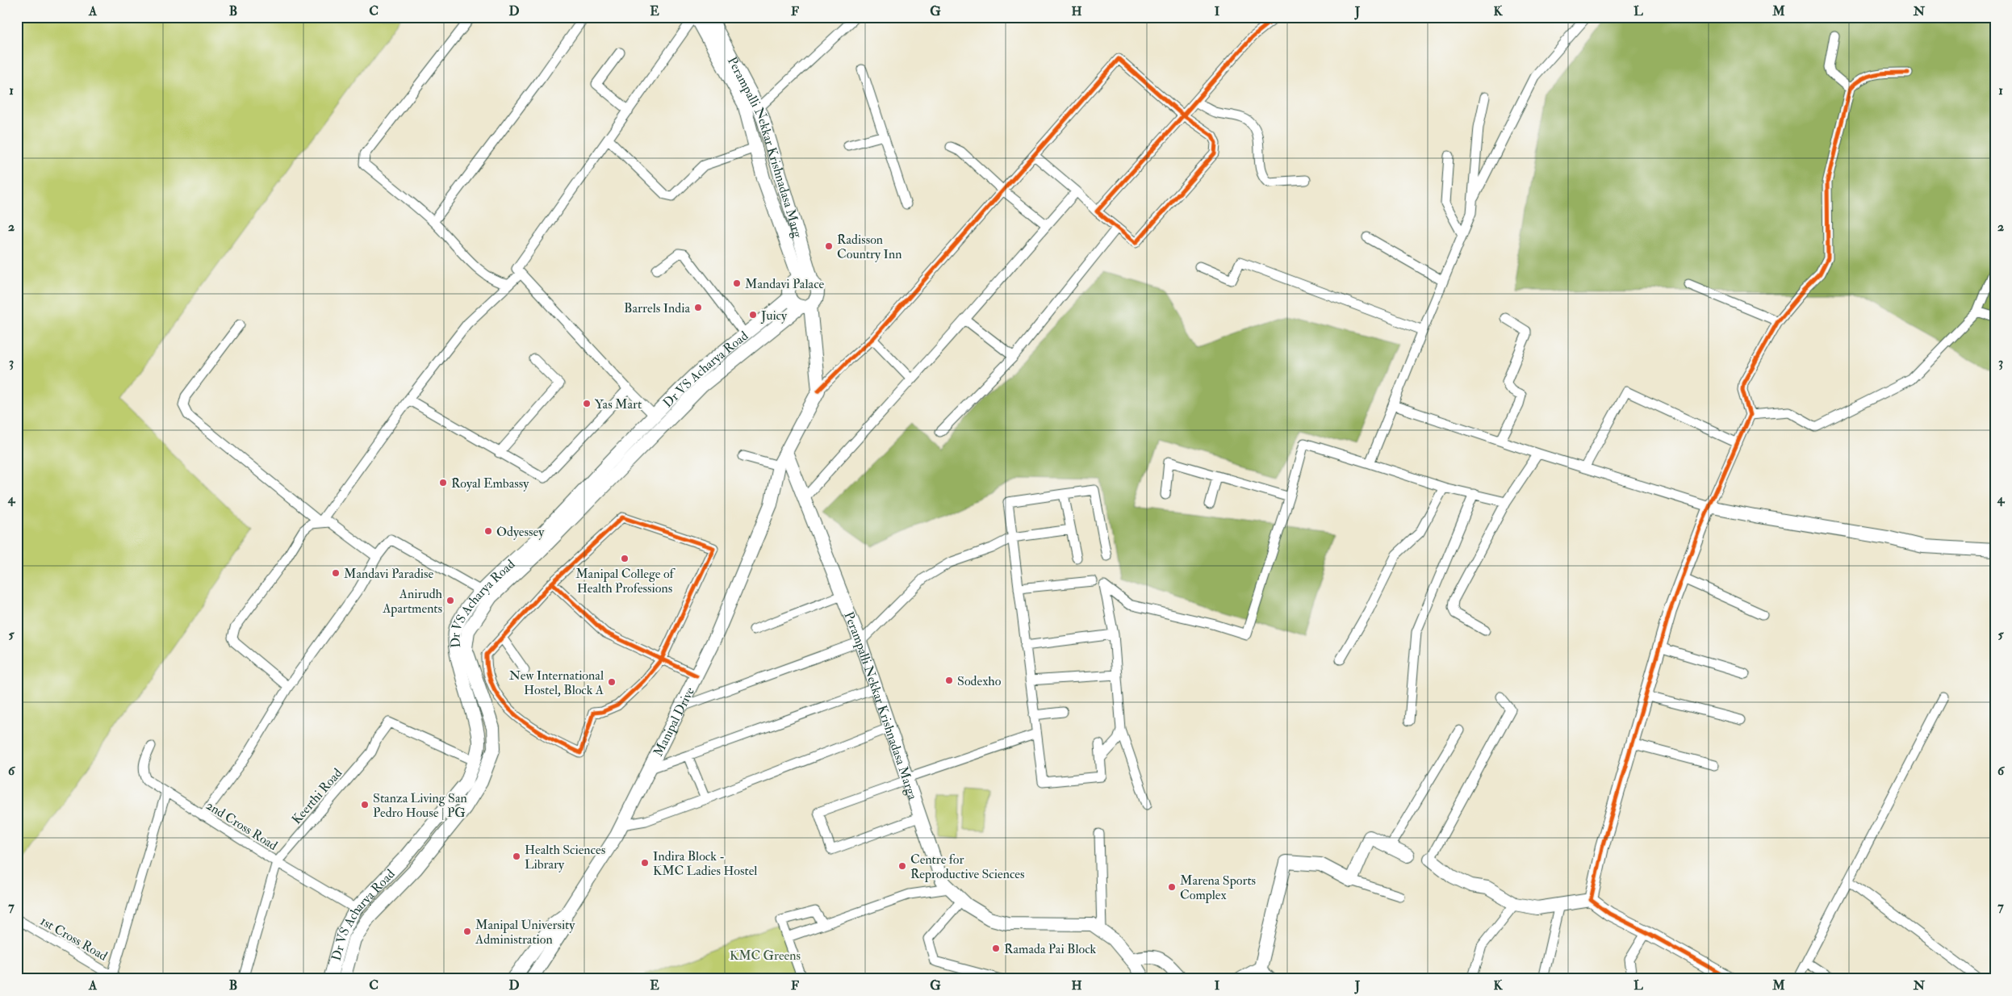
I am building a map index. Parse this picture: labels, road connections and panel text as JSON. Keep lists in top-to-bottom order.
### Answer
{
  "streets": {
    "street": [
      "Perampalli Nekkar Krishnadasa Marg",
      "Dr VS Acharya Road",
      "Perampalli Nekkar Krishnadasa Marga",
      "Manipal Drive",
      "Keerthi Road",
      "2nd Cross Road",
      "1st Cross Road"
    ]
  },
  "crossings": [
    ["Perampalli Nekkar Krishnadasa Marg", "Dr VS Acharya Road"],
    ["Dr VS Acharya Road", "Keerthi Road"],
    ["Dr VS Acharya Road", "2nd Cross Road"],
    ["Perampalli Nekkar Krishnadasa Marga", "Manipal Drive"],
    ["Keerthi Road", "2nd Cross Road"]
  ],
  "parks": ["KMC Greens"],
  "places": [
    "Radisson Country Inn",
    "Mandavi Palace",
    "Barrels India",
    "Juicy",
    "Yas Mart",
    "Royal Embassy",
    "Odyessey",
    "Manipal College of Health Professions",
    "Mandavi Paradise",
    "Anirudh Apartments",
    "Sodexho",
    "New International Hostel, Block A",
    "Stanza Living San Pedro House | PG",
    "Health Sciences Library",
    "Indira Block - KMC Ladies Hostel",
    "Centre for Reproductive Sciences",
    "Marena Sports Complex",
    "Manipal University Administration",
    "Ramada Pai Block"
  ],
  "grid": {
    "columns": [
      "A",
      "B",
      "C",
      "D",
      "E",
      "F",
      "G",
      "H",
      "I",
      "J",
      "K",
      "L",
      "M",
      "N"
    ],
    "rows": [
      "1",
      "2",
      "3",
      "4",
      "5",
      "6",
      "7"
    ]
  }
}
